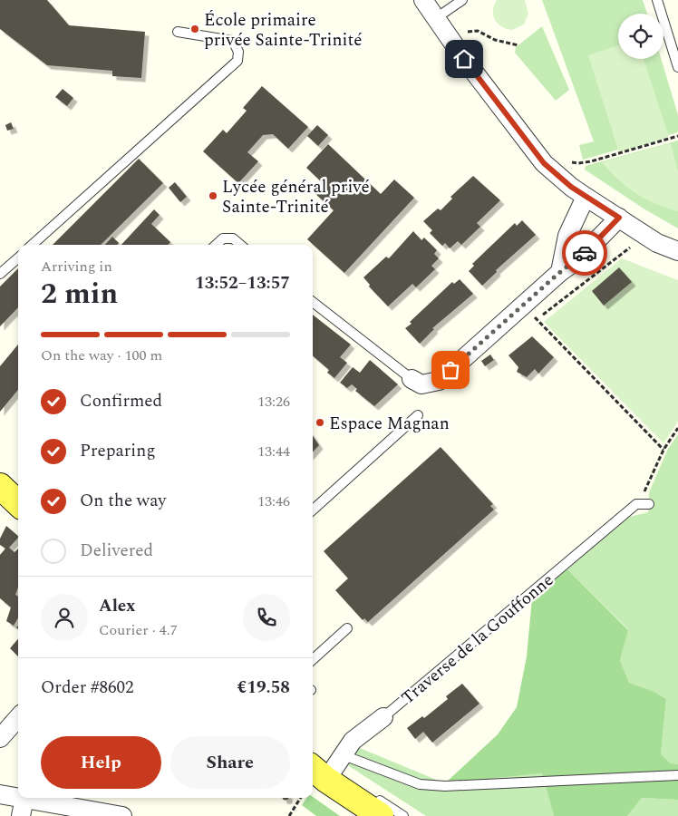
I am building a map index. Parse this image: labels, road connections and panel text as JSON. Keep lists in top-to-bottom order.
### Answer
{
  "streets": {
    "street": ["Traverse de la Gouffonne"]
  },
  "places": ["École primaire privée Sainte-Trinité", "Lycée général privé Sainte-Trinité", "Espace Magnan"],
  "page": {
    "heading": ["2 min", "Arriving in", "13:52–13:57"],
    "panel": [
      "Alex",
      "Courier · 4.7",
      "Order #8602",
      "€19.58"
    ],
    "bar": "On the way · 100 m",
    "list": [
      ["Confirmed", "13:26"],
      ["Preparing", "13:44"],
      ["On the way", "13:46"],
      "Delivered"
    ],
    "buttons": ["Help", "Share"]
  }
}
